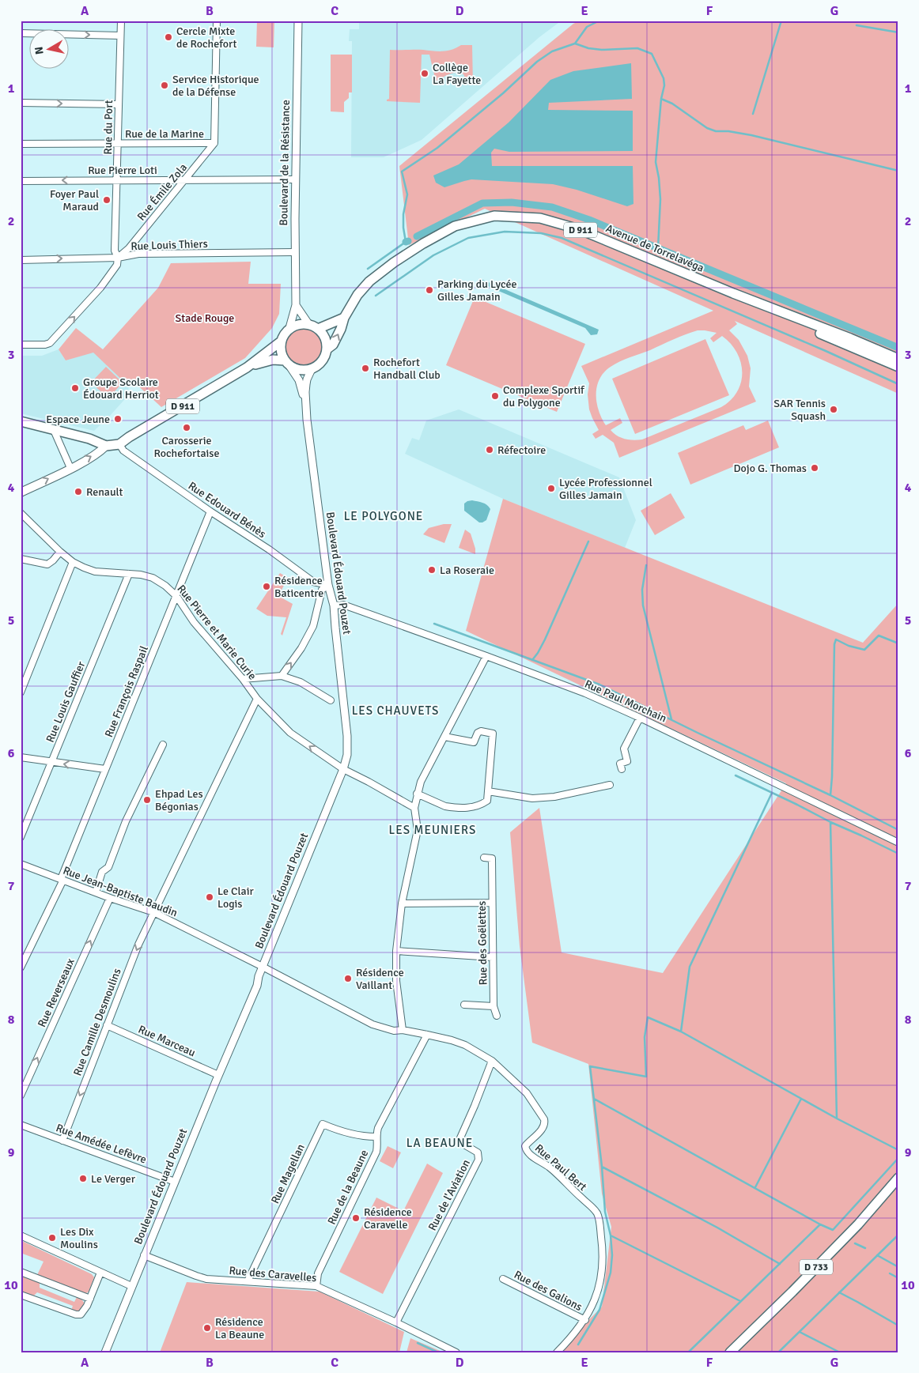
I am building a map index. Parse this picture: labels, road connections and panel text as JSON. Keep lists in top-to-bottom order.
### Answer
{
  "streets": {
    "main road": ["D 911", "Avenue de Torrelavéga", "D 733"],
    "street": [
      "Rue du Port",
      "Rue de la Marine",
      "Boulevard de la Résistance",
      "Rue Pierre Loti",
      "Rue Émile Zola",
      "Rue Louis Thiers",
      "Rue Edouard Bénès",
      "Boulevard Édouard Pouzet",
      "Rue Pierre et Marie Curie",
      "Rue François Raspail",
      "Rue Paul Morchain",
      "Rue Louis Gauffier",
      "Rue Jean-Baptiste Baudin",
      "Rue des Goëlettes",
      "Rue Reverseaux",
      "Rue Camille Desmoulins",
      "Rue Marceau",
      "Rue Amédée Lefèvre",
      "Rue Paul Bert",
      "Rue Magellan",
      "Rue de la Beaune",
      "Rue de l'Aviation",
      "Rue des Caravelles",
      "Rue des Galions"
    ]
  },
  "crossings": [
    ["Rue du Port", "Rue de la Marine"],
    ["Rue du Port", "Rue Pierre Loti"],
    ["Rue du Port", "Rue Émile Zola"],
    ["Rue du Port", "Rue Louis Thiers"],
    ["Rue de la Marine", "Rue Émile Zola"],
    ["Boulevard de la Résistance", "Rue Pierre Loti"],
    ["Boulevard de la Résistance", "D 911"],
    ["Boulevard de la Résistance", "Rue Louis Thiers"],
    ["Boulevard de la Résistance", "Avenue de Torrelavéga"],
    ["Boulevard de la Résistance", "Boulevard Édouard Pouzet"],
    ["Rue Pierre Loti", "Rue Émile Zola"],
    ["Rue Émile Zola", "Rue Louis Thiers"],
    ["D 911", "Avenue de Torrelavéga"],
    ["D 911", "Rue Edouard Bénès"],
    ["D 911", "Boulevard Édouard Pouzet"],
    ["Avenue de Torrelavéga", "Boulevard Édouard Pouzet"],
    ["Rue Edouard Bénès", "Boulevard Édouard Pouzet"],
    ["Rue Edouard Bénès", "Rue François Raspail"],
    ["Boulevard Édouard Pouzet", "Rue Pierre et Marie Curie"],
    ["Boulevard Édouard Pouzet", "Rue Paul Morchain"],
    ["Boulevard Édouard Pouzet", "Rue Jean-Baptiste Baudin"],
    ["Boulevard Édouard Pouzet", "Rue Marceau"],
    ["Boulevard Édouard Pouzet", "Rue Amédée Lefèvre"],
    ["Boulevard Édouard Pouzet", "Rue des Caravelles"],
    ["Rue Pierre et Marie Curie", "Rue François Raspail"],
    ["Rue Pierre et Marie Curie", "Rue Louis Gauffier"],
    ["Rue Pierre et Marie Curie", "Rue Camille Desmoulins"],
    ["Rue François Raspail", "Rue Jean-Baptiste Baudin"],
    ["Rue Jean-Baptiste Baudin", "Rue Reverseaux"],
    ["Rue Jean-Baptiste Baudin", "Rue Camille Desmoulins"],
    ["Rue Jean-Baptiste Baudin", "Rue Paul Bert"],
    ["Rue Camille Desmoulins", "Rue Marceau"],
    ["Rue Camille Desmoulins", "Rue Amédée Lefèvre"],
    ["Rue Paul Bert", "Rue de la Beaune"],
    ["Rue Paul Bert", "Rue de l'Aviation"],
    ["Rue Paul Bert", "Rue des Galions"],
    ["Rue Magellan", "Rue de la Beaune"],
    ["Rue Magellan", "Rue des Caravelles"],
    ["Rue de la Beaune", "Rue des Caravelles"],
    ["Rue de l'Aviation", "Rue des Caravelles"]
  ],
  "one_way": [
    "Rue Pierre Loti",
    "Rue Émile Zola",
    "Rue Louis Thiers",
    "Rue Reverseaux",
    "Rue Camille Desmoulins"
  ],
  "districts": [
    "LE POLYGONE",
    "LES CHAUVETS",
    "LES MEUNIERS",
    "LA BEAUNE"
  ],
  "parks": ["Stade Rouge"],
  "places": [
    "Cercle Mixte de Rochefort",
    "Collège La Fayette",
    "Service Historique de la Défense",
    "Foyer Paul Maraud",
    "Parking du Lycée Gilles Jamain",
    "Rochefort Handball Club",
    "Groupe Scolaire Édouard Herriot",
    "Complexe Sportif du Polygone",
    "SAR Tennis Squash",
    "Espace Jeune",
    "Carosserie Rochefortaise",
    "Réfectoire",
    "Dojo G. Thomas",
    "Lycée Professionnel Gilles Jamain",
    "Renault",
    "La Roseraie",
    "Résidence Baticentre",
    "Ehpad Les Bégonias",
    "Le Clair Logis",
    "Résidence Vaillant",
    "Le Verger",
    "Résidence Caravelle",
    "Les Dix Moulins",
    "Résidence La Beaune"
  ],
  "north": "left",
  "grid": {
    "columns": [
      "A",
      "B",
      "C",
      "D",
      "E",
      "F",
      "G"
    ],
    "rows": [
      "1",
      "2",
      "3",
      "4",
      "5",
      "6",
      "7",
      "8",
      "9",
      "10"
    ]
  }
}
